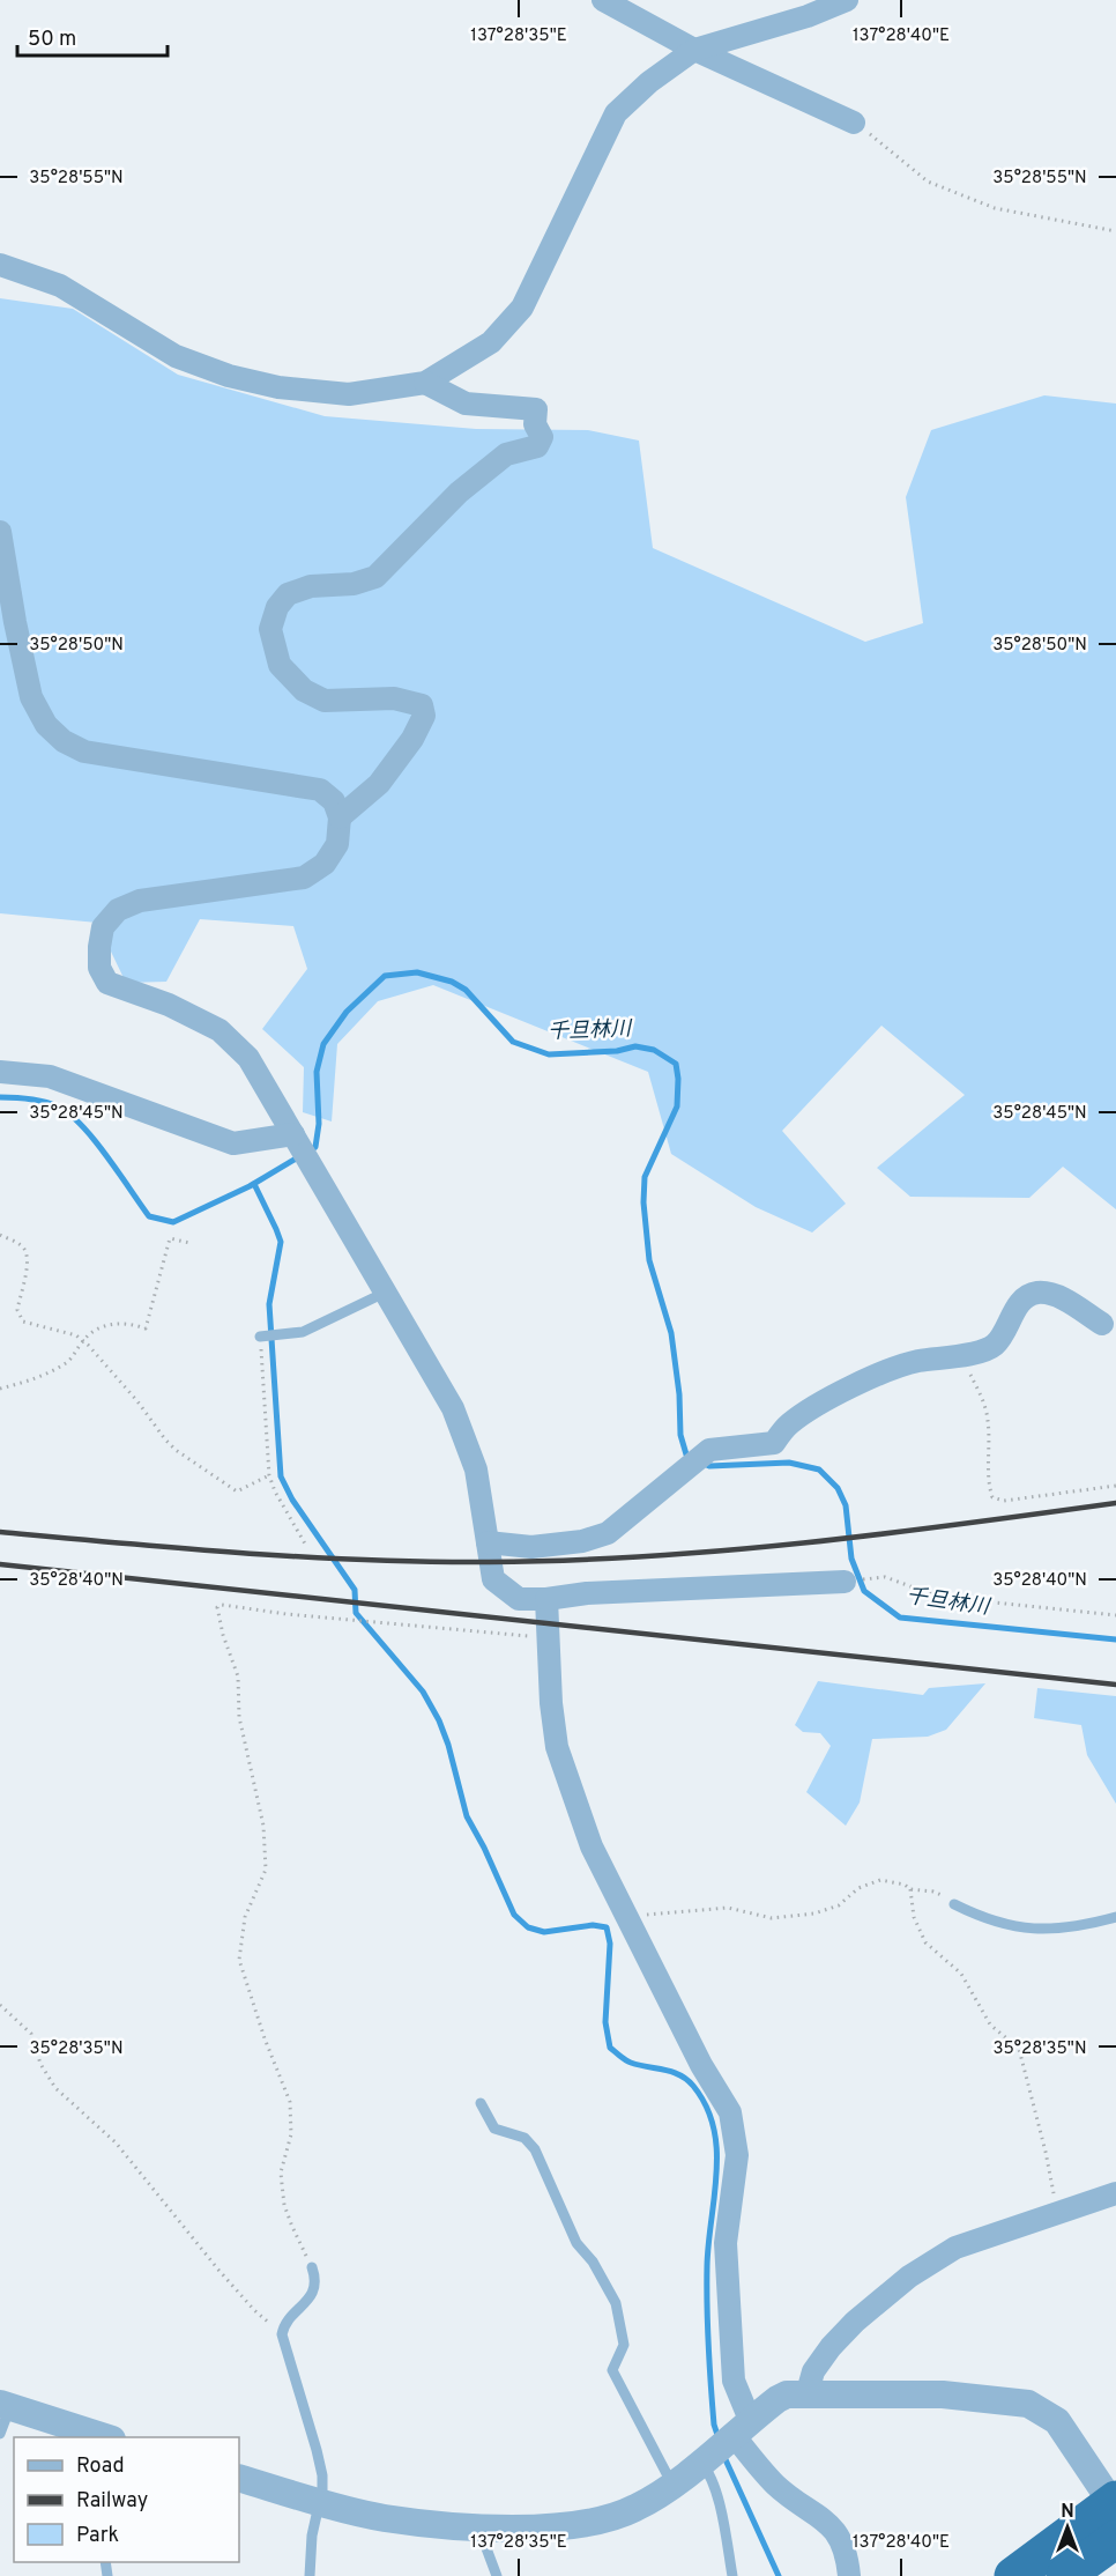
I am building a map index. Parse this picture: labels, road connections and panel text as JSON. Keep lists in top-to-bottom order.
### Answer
{
  "water": ["千旦林川"],
  "legend": ["Road", "Railway", "Park"],
  "scale_bar": "50 m",
  "north": "top",
  "coordinates": [
    "137°28'35\"E",
    "137°28'40\"E",
    "35°28'55\"N",
    "35°28'50\"N",
    "35°28'45\"N",
    "35°28'40\"N",
    "35°28'35\"N"
  ]
}
